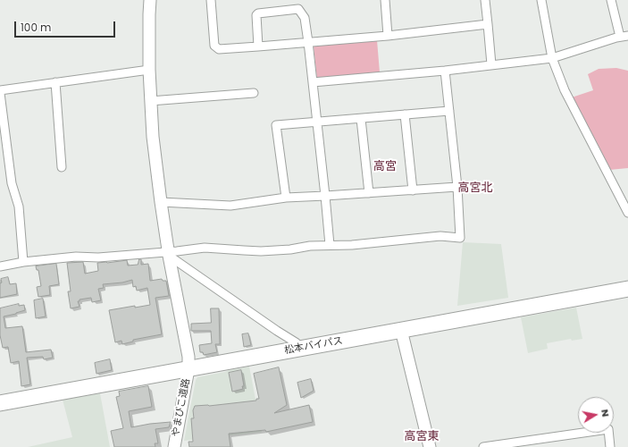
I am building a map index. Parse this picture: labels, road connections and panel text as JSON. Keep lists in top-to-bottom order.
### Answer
{
  "streets": {
    "highway": ["松本バイパス"],
    "street": ["やまびこ道路"]
  },
  "crossings": [
    ["松本バイパス", "やまびこ道路"]
  ],
  "districts": ["高宮", "高宮北", "高宮東"],
  "scale_bar": "100 m",
  "north": "right"
}
